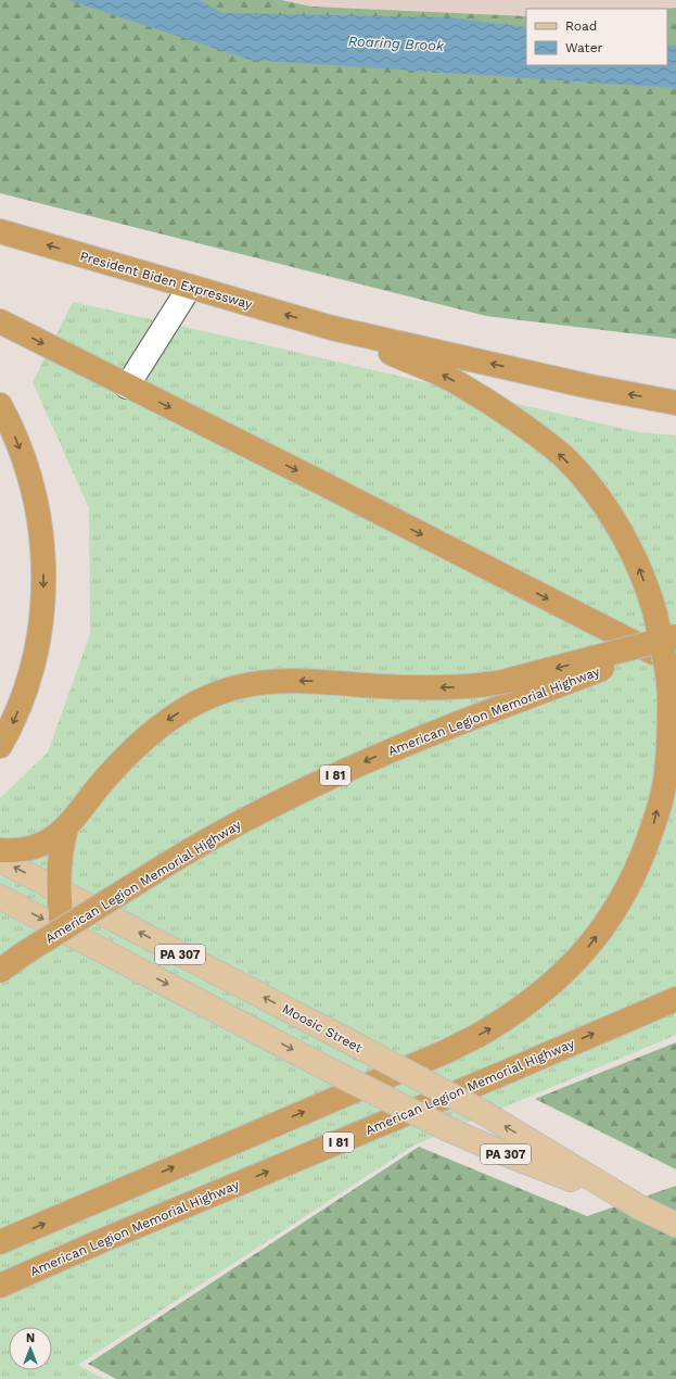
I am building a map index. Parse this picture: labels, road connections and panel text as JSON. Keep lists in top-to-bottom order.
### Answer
{
  "streets": {
    "highway": ["President Biden Expressway", "American Legion Memorial Highway", "I 81"],
    "main road": ["PA 307", "Moosic Street"]
  },
  "water": ["Roaring Brook"],
  "legend": ["Road", "Water"],
  "north": "top"
}
